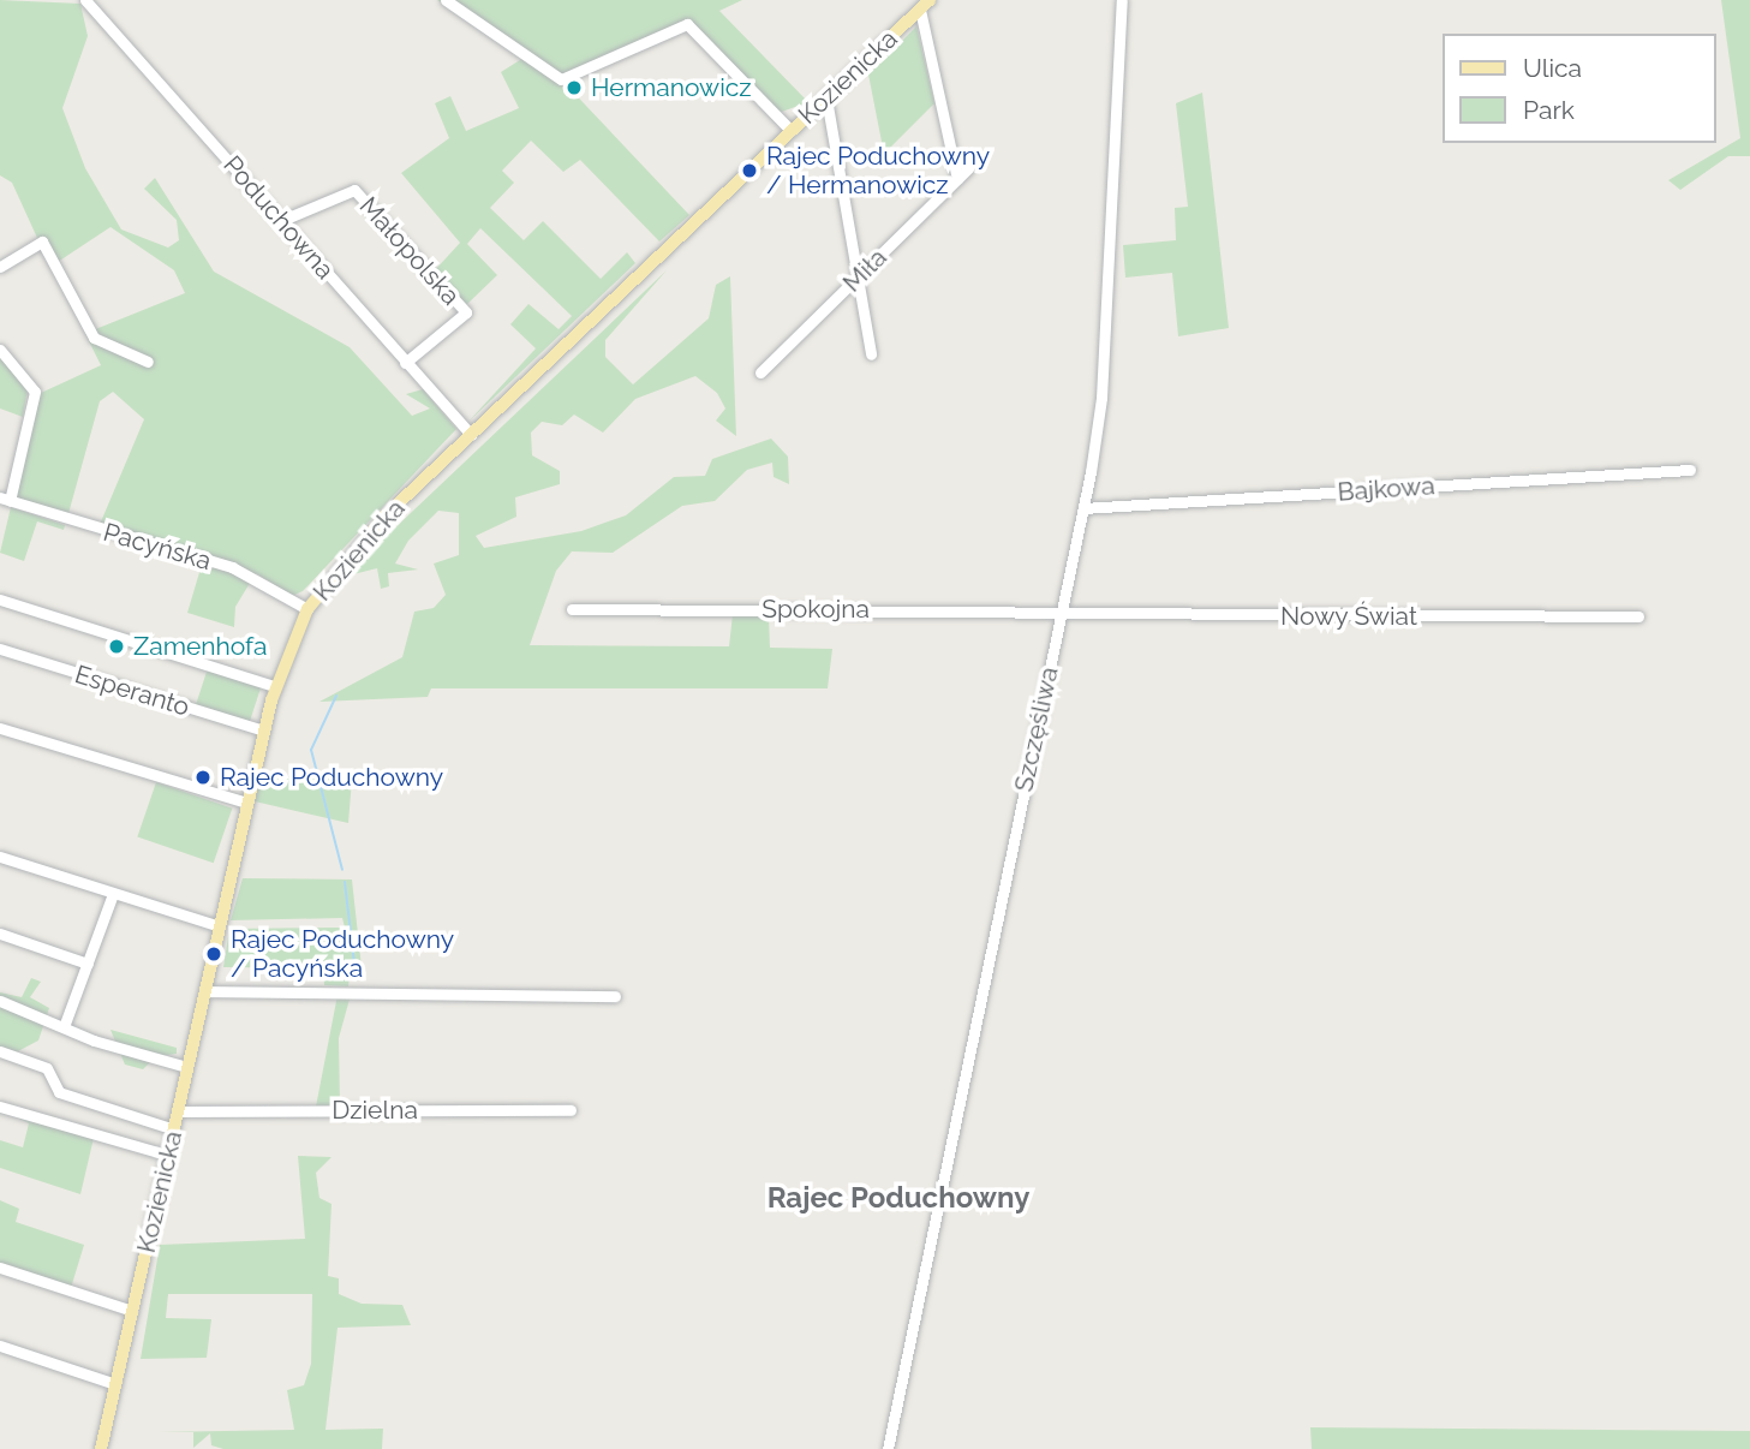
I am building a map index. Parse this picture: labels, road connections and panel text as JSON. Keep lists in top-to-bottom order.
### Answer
{
  "streets": {
    "main road": ["Kozienicka"],
    "street": [
      "Poduchowna",
      "Małopolska",
      "Miła",
      "Bajkowa",
      "Pacyńska",
      "Spokojna",
      "Nowy Świat",
      "Esperanto",
      "Szczęśliwa",
      "Dzielna"
    ]
  },
  "crossings": [
    ["Kozienicka", "Poduchowna"],
    ["Kozienicka", "Pacyńska"],
    ["Kozienicka", "Esperanto"],
    ["Kozienicka", "Dzielna"],
    ["Poduchowna", "Małopolska"],
    ["Bajkowa", "Szczęśliwa"],
    ["Spokojna", "Nowy Świat"],
    ["Spokojna", "Szczęśliwa"],
    ["Nowy Świat", "Szczęśliwa"]
  ],
  "districts": ["Rajec Poduchowny"],
  "places": [
    "Hermanowicz",
    "Rajec Poduchowny / Hermanowicz",
    "Zamenhofa",
    "Rajec Poduchowny",
    "Rajec Poduchowny / Pacyńska"
  ],
  "legend": ["Ulica", "Park"]
}
